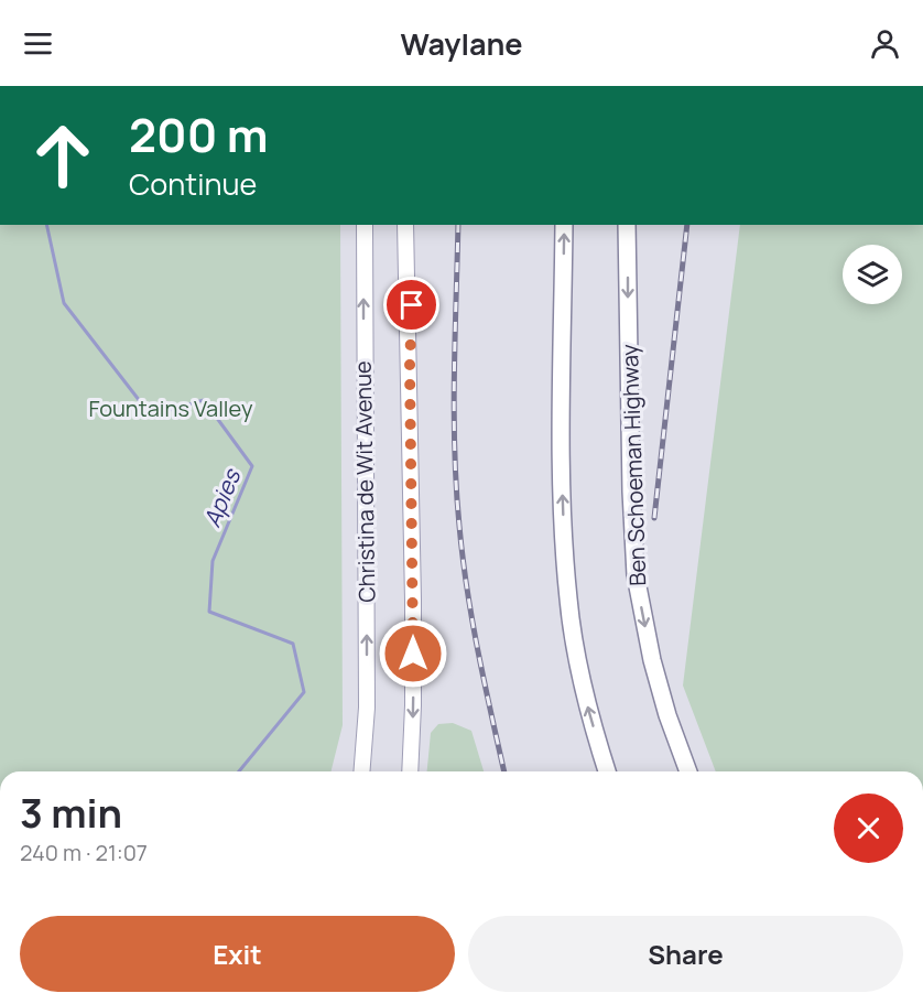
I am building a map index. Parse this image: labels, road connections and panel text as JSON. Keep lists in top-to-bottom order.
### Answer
{
  "streets": {
    "highway": ["Ben Schoeman Highway"],
    "main road": ["Christina de Wit Avenue"]
  },
  "water": ["Apies"],
  "parks": ["Fountains Valley"],
  "page": {
    "header": "Waylane",
    "turn": ["200 m", "Continue"],
    "heading": ["3 min", "240 m · 21:07"],
    "buttons": ["Exit", "Share"]
  }
}
